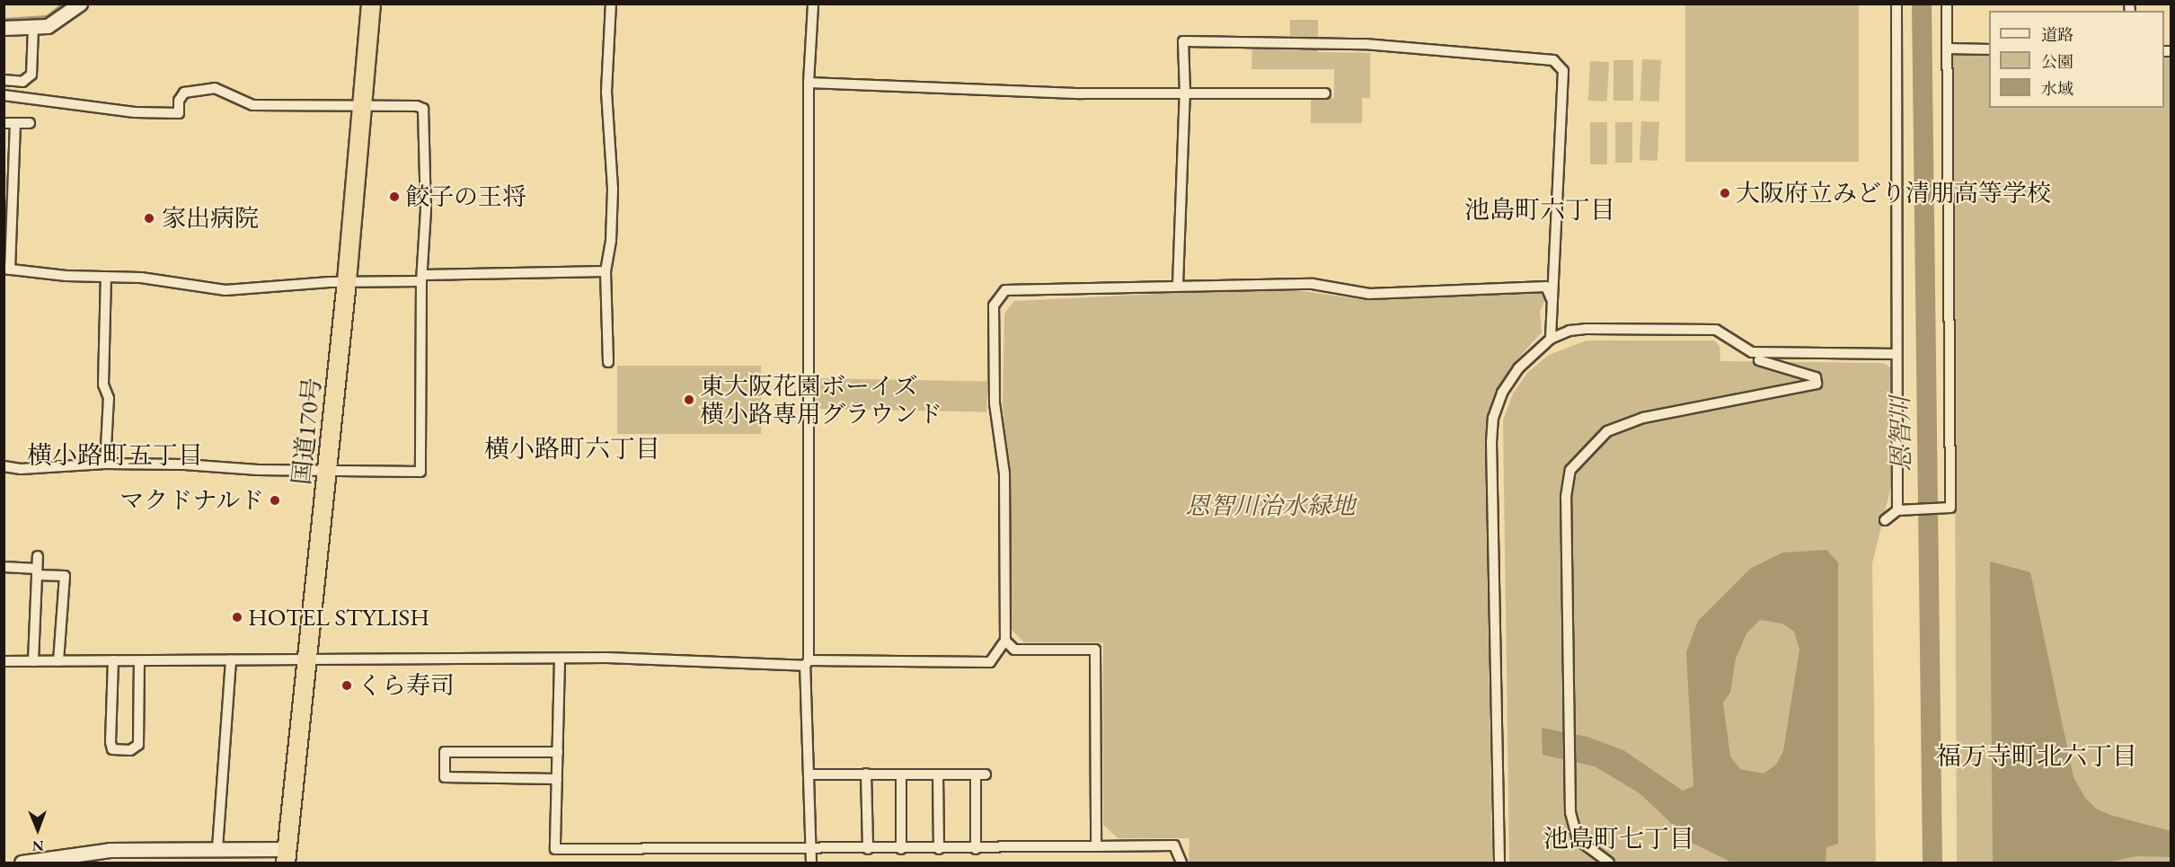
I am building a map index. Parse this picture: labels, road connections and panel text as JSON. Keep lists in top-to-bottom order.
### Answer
{
  "streets": {
    "highway": ["国道170号"]
  },
  "districts": [
    "池島町六丁目",
    "横小路町六丁目",
    "横小路町五丁目",
    "福万寺町北六丁目",
    "池島町七丁目"
  ],
  "water": ["恩智川"],
  "parks": ["恩智川治水緑地"],
  "places": [
    "大阪府立みどり清朋高等学校",
    "餃子の王将",
    "家出病院",
    "東大阪花園ボーイズ 横小路専用グラウンド",
    "マクドナルド",
    "HOTEL STYLISH",
    "くら寿司"
  ],
  "legend": ["道路", "公園", "水域"],
  "north": "bottom"
}
